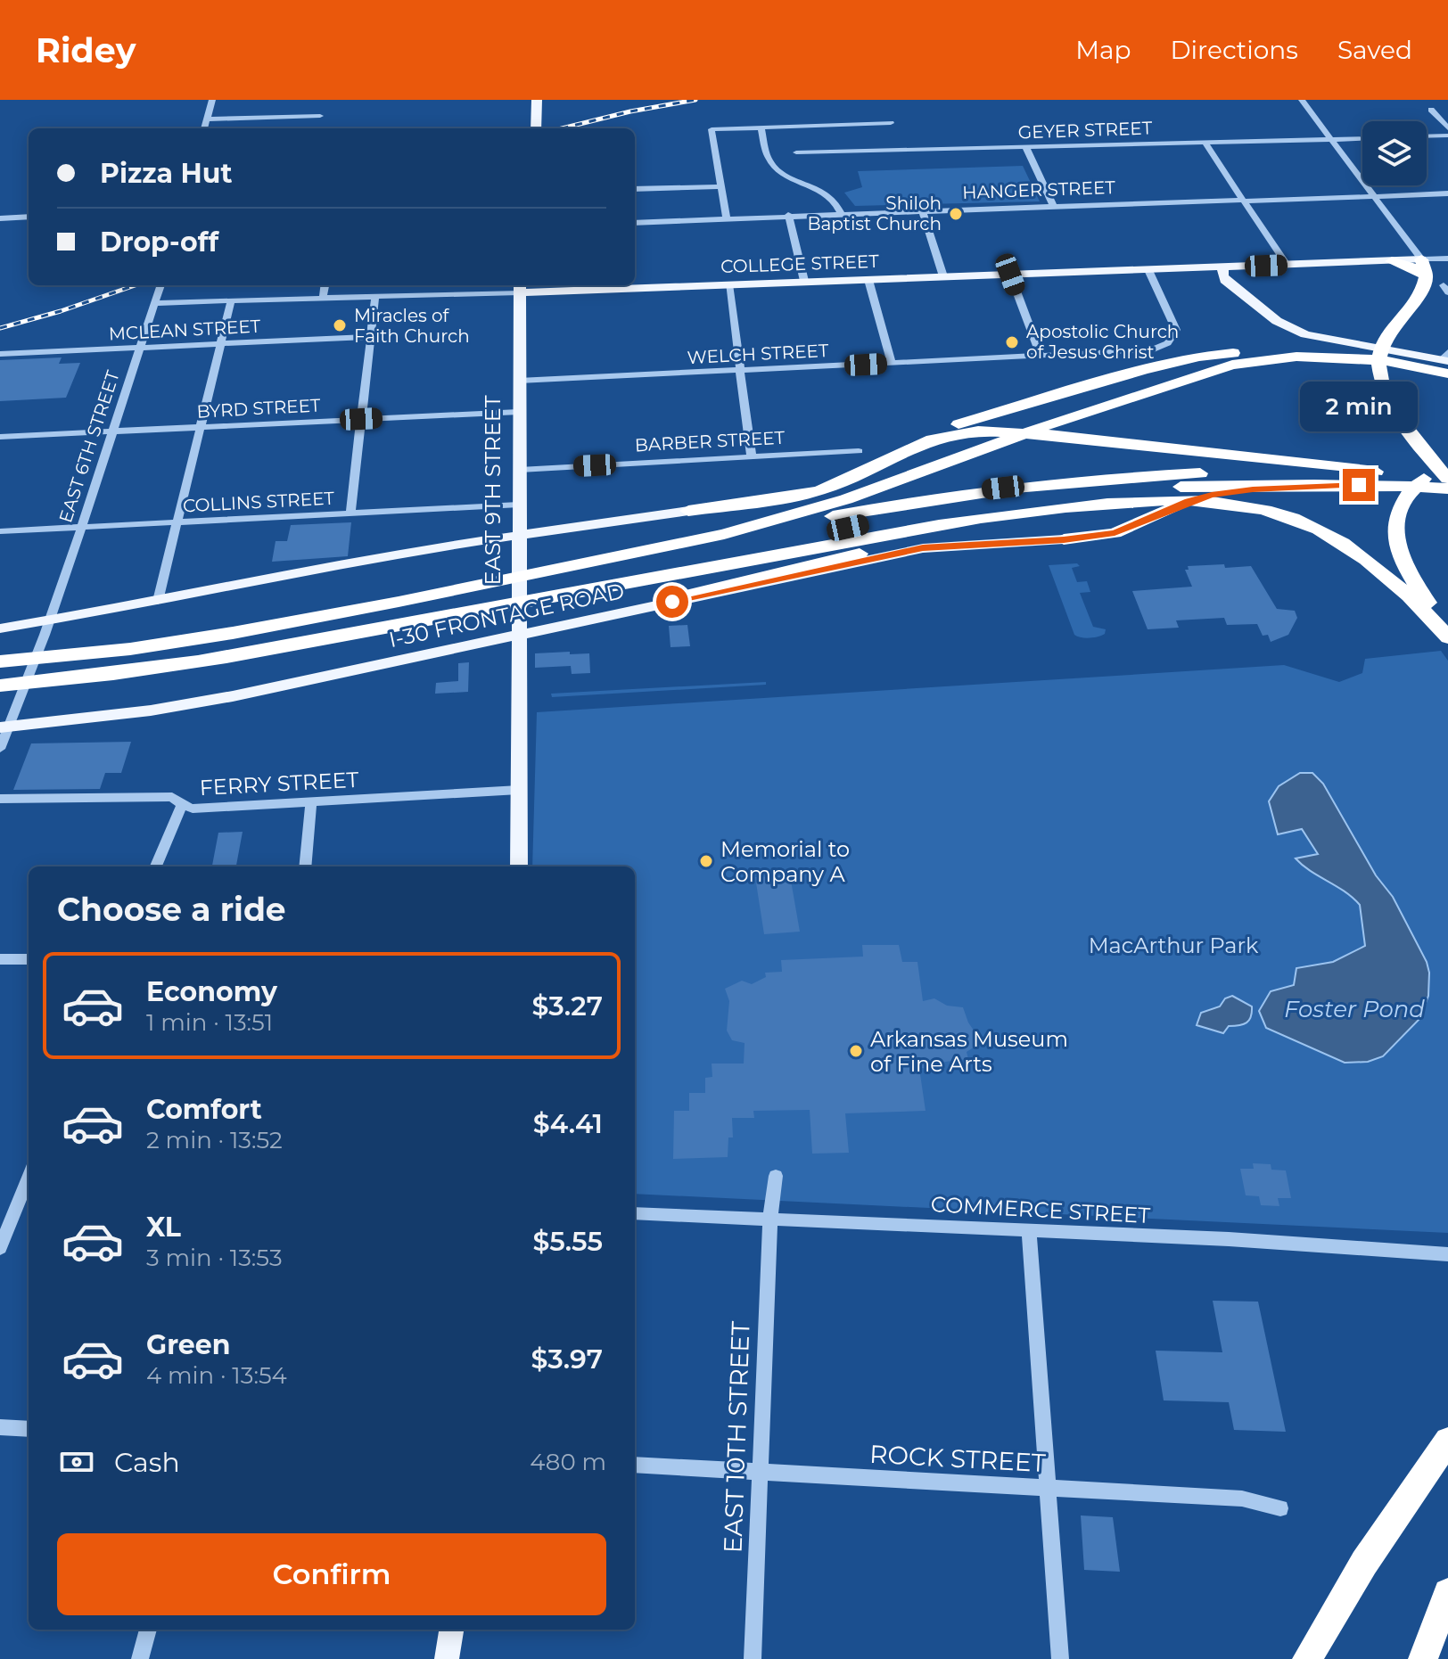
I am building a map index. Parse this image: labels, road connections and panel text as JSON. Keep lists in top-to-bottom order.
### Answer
{
  "streets": {
    "main road": ["COLLEGE STREET", "EAST 9TH STREET", "I-30 FRONTAGE ROAD"],
    "street": [
      "GEYER STREET",
      "HANGER STREET",
      "MCLEAN STREET",
      "WELCH STREET",
      "BYRD STREET",
      "BARBER STREET",
      "EAST 6TH STREET",
      "COLLINS STREET",
      "FERRY STREET",
      "COMMERCE STREET",
      "EAST 10TH STREET",
      "ROCK STREET"
    ]
  },
  "crossings": [
    ["COLLEGE STREET", "WELCH STREET"],
    ["COLLEGE STREET", "EAST 6TH STREET"],
    ["COLLEGE STREET", "EAST 9TH STREET"],
    ["MCLEAN STREET", "EAST 6TH STREET"],
    ["WELCH STREET", "EAST 9TH STREET"],
    ["BYRD STREET", "EAST 6TH STREET"],
    ["BYRD STREET", "EAST 9TH STREET"],
    ["BARBER STREET", "EAST 9TH STREET"],
    ["EAST 6TH STREET", "COLLINS STREET"],
    ["EAST 6TH STREET", "I-30 FRONTAGE ROAD"],
    ["EAST 9TH STREET", "COLLINS STREET"],
    ["EAST 9TH STREET", "I-30 FRONTAGE ROAD"],
    ["EAST 9TH STREET", "FERRY STREET"],
    ["COMMERCE STREET", "EAST 10TH STREET"],
    ["EAST 10TH STREET", "ROCK STREET"]
  ],
  "water": ["Foster Pond"],
  "parks": ["MacArthur Park"],
  "places": [
    "Shiloh Baptist Church",
    "Miracles of Faith Church",
    "Apostolic Church of Jesus Christ",
    "Memorial to Company A",
    "Arkansas Museum of Fine Arts"
  ],
  "page": {
    "header": "Ridey",
    "nav": ["Map", "Directions", "Saved"],
    "banner": ["Pizza Hut", "Drop-off"],
    "bubble": "2 min",
    "heading": "Choose a ride",
    "list": [
      {
        "name": "Economy",
        "note": "1 min · 13:51",
        "value": "$3.27"
      },
      {
        "name": "Comfort",
        "note": "2 min · 13:52",
        "value": "$4.41"
      },
      {
        "name": "XL",
        "note": "3 min · 13:53",
        "value": "$5.55"
      },
      {
        "name": "Green",
        "note": "4 min · 13:54",
        "value": "$3.97"
      }
    ],
    "pay": ["Cash", "480 m"],
    "buttons": "Confirm"
  }
}
